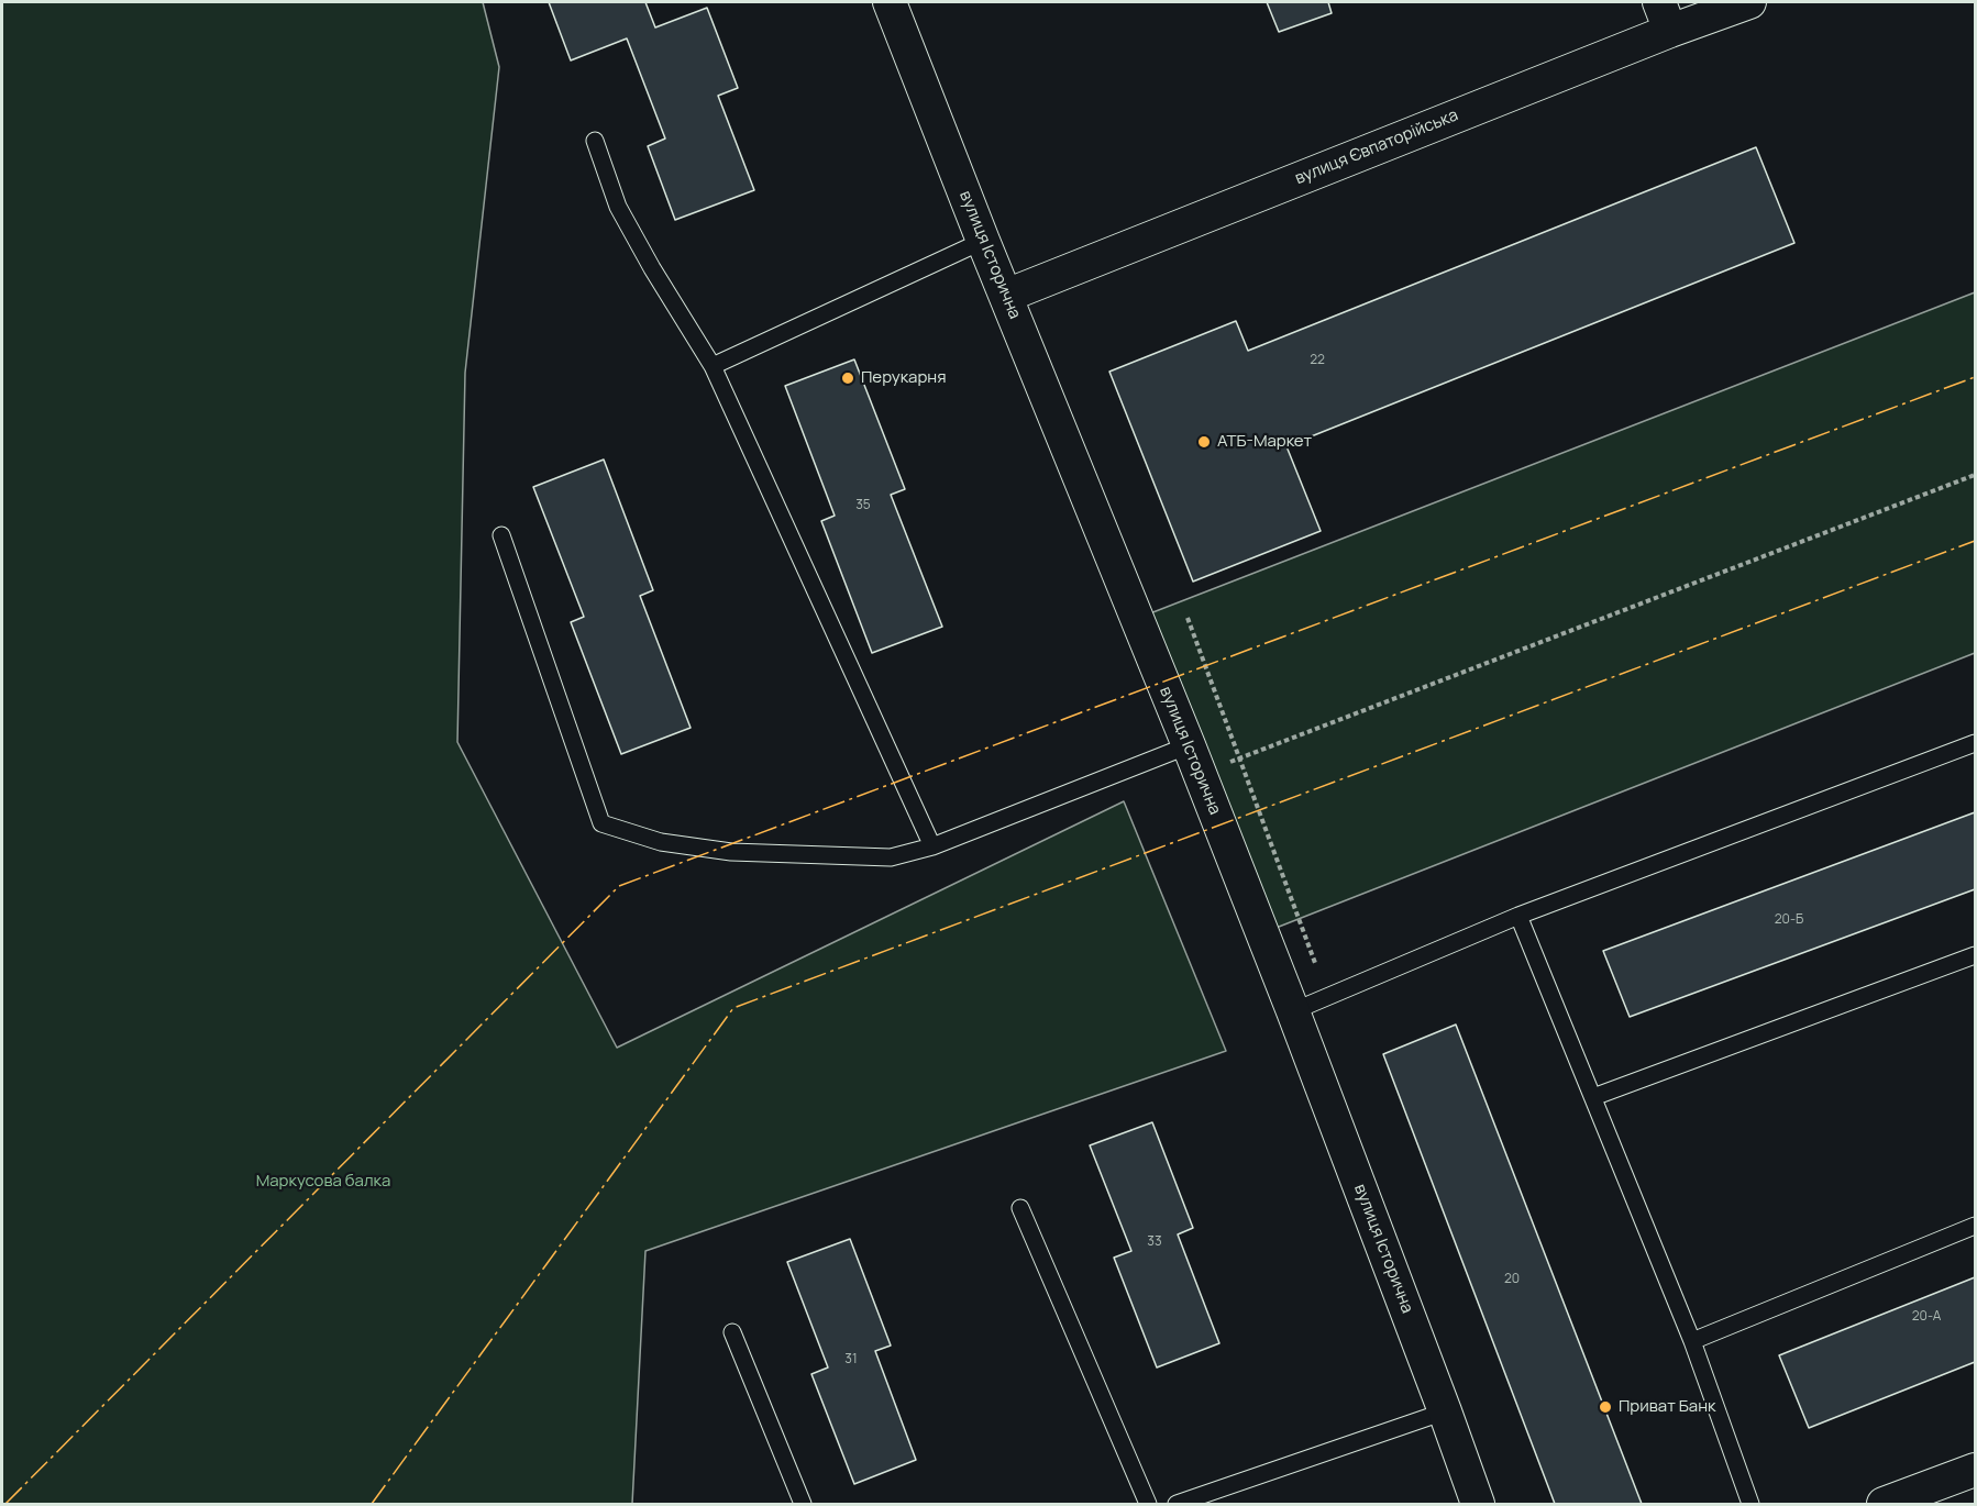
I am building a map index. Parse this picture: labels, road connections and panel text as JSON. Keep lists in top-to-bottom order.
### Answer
{
  "streets": {
    "street": ["вулиця Євпаторійська", "вулиця Історична"]
  },
  "crossings": [
    ["вулиця Євпаторійська", "вулиця Історична"]
  ],
  "parks": ["Маркусова балка"],
  "places": ["Перукарня", "АТБ-Маркет", "Приват Банк"],
  "house_numbers": [
    "22",
    "35",
    "20-Б",
    "33",
    "20",
    "20-А",
    "31"
  ]
}
